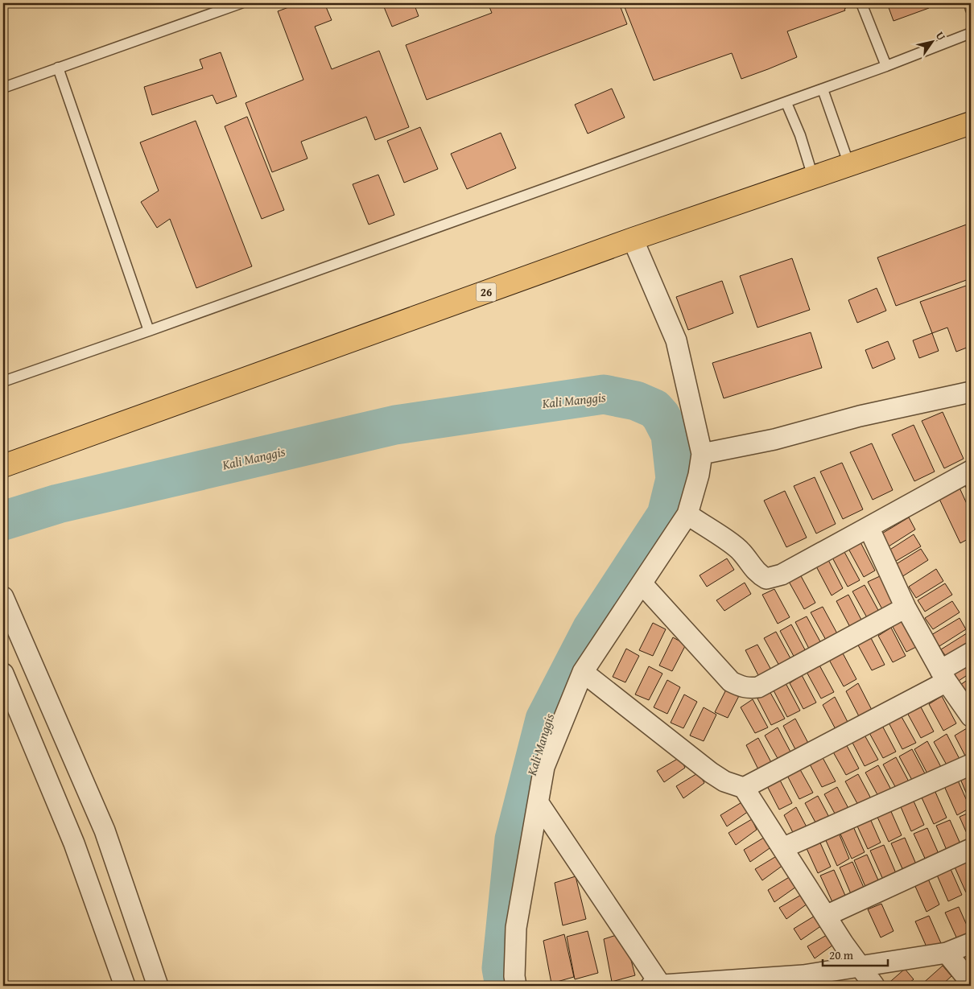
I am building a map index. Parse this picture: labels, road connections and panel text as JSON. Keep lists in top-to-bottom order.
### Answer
{
  "streets": {
    "highway": ["26"]
  },
  "water": ["Kali Manggis"],
  "scale_bar": "20 m",
  "north": "top right"
}
